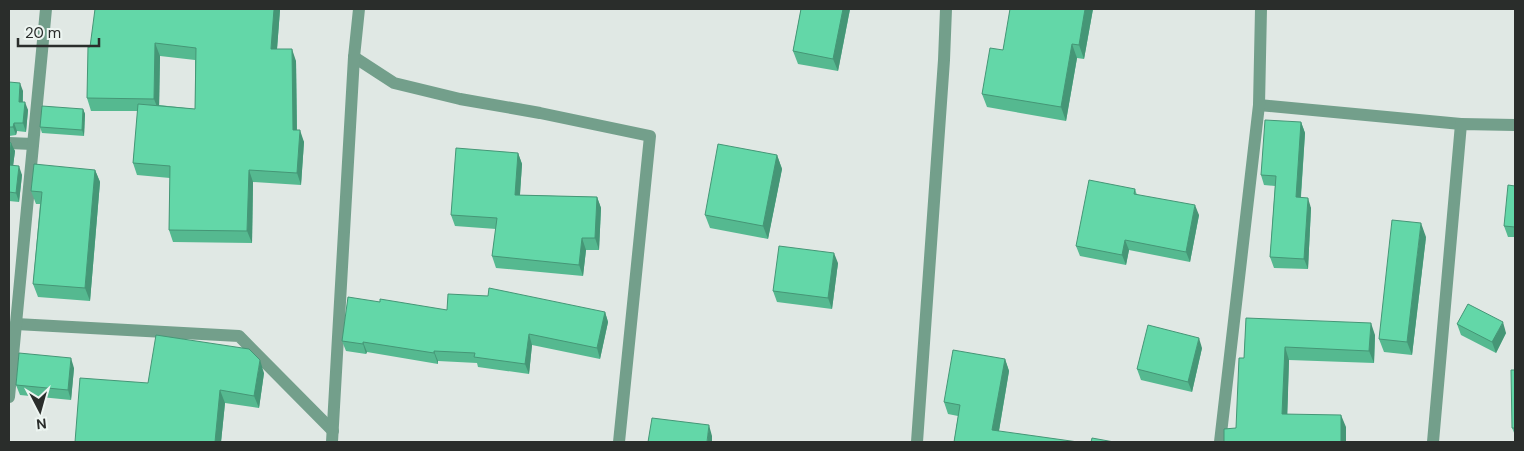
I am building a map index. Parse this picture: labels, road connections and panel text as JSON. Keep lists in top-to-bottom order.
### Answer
{
  "scale_bar": "20 m",
  "north": "bottom"
}
